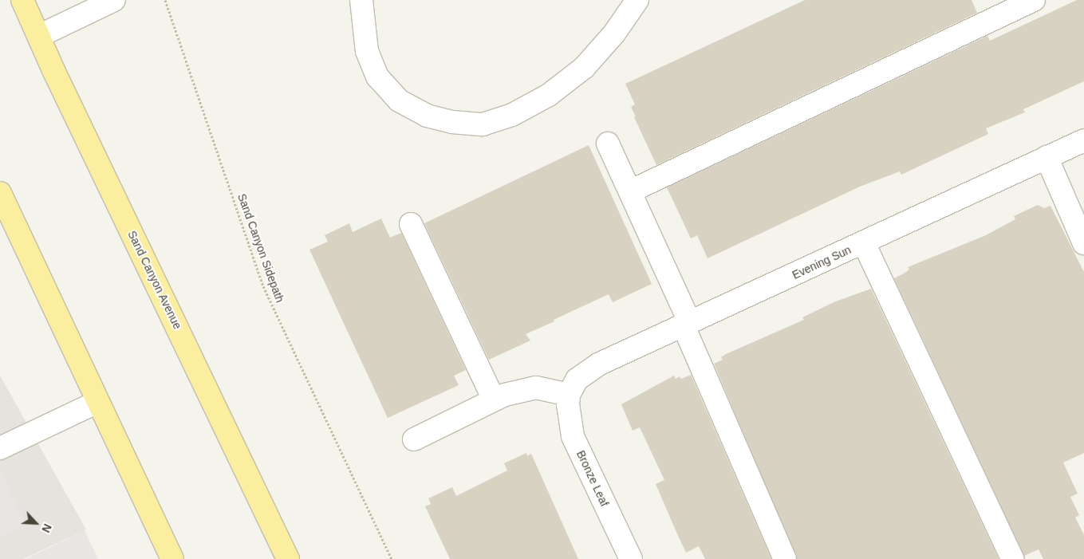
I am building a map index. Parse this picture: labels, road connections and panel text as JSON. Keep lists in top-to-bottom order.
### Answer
{
  "streets": {
    "main road": ["Sand Canyon Avenue"],
    "street": ["Evening Sun", "Bronze Leaf"],
    "path": ["Sand Canyon Sidepath"]
  },
  "crossings": [
    ["Evening Sun", "Bronze Leaf"]
  ],
  "north": "bottom right"
}
